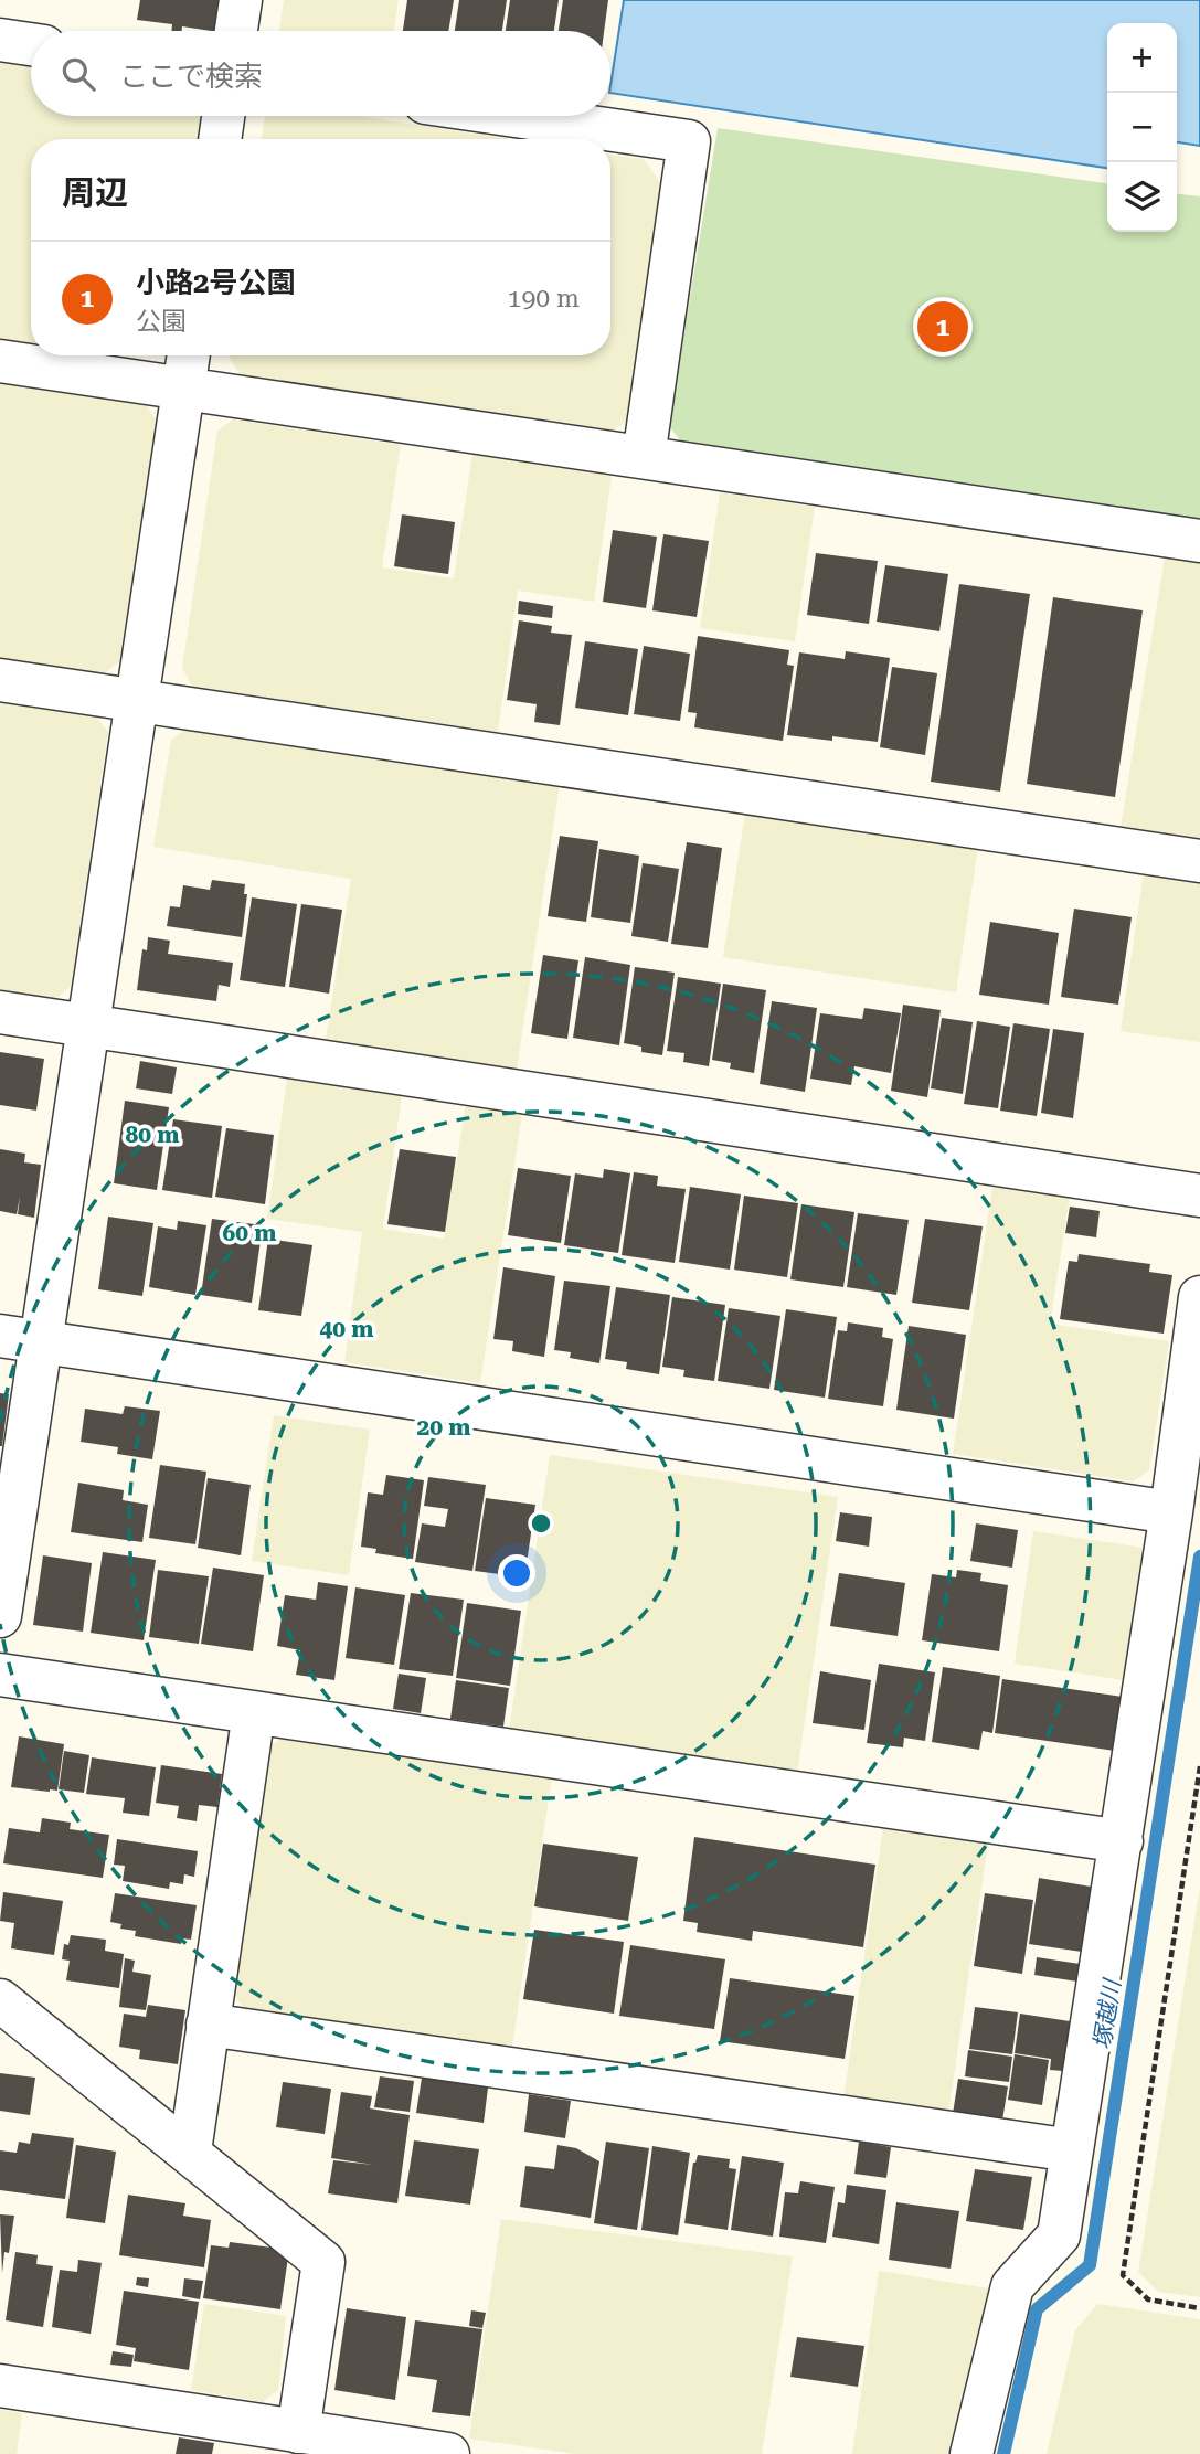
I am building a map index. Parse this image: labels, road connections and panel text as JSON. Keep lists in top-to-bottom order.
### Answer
{
  "water": ["塚越川"],
  "page": {
    "map_buttons": ["+", "−"],
    "search": "ここで検索",
    "heading": "周辺",
    "list": [
      {
        "mark": "1",
        "name": "小路2号公園",
        "note": "公園",
        "value": "190 m"
      }
    ],
    "pins": "1"
  },
  "rings": [
    "80 m",
    "60 m",
    "40 m",
    "20 m"
  ]
}
